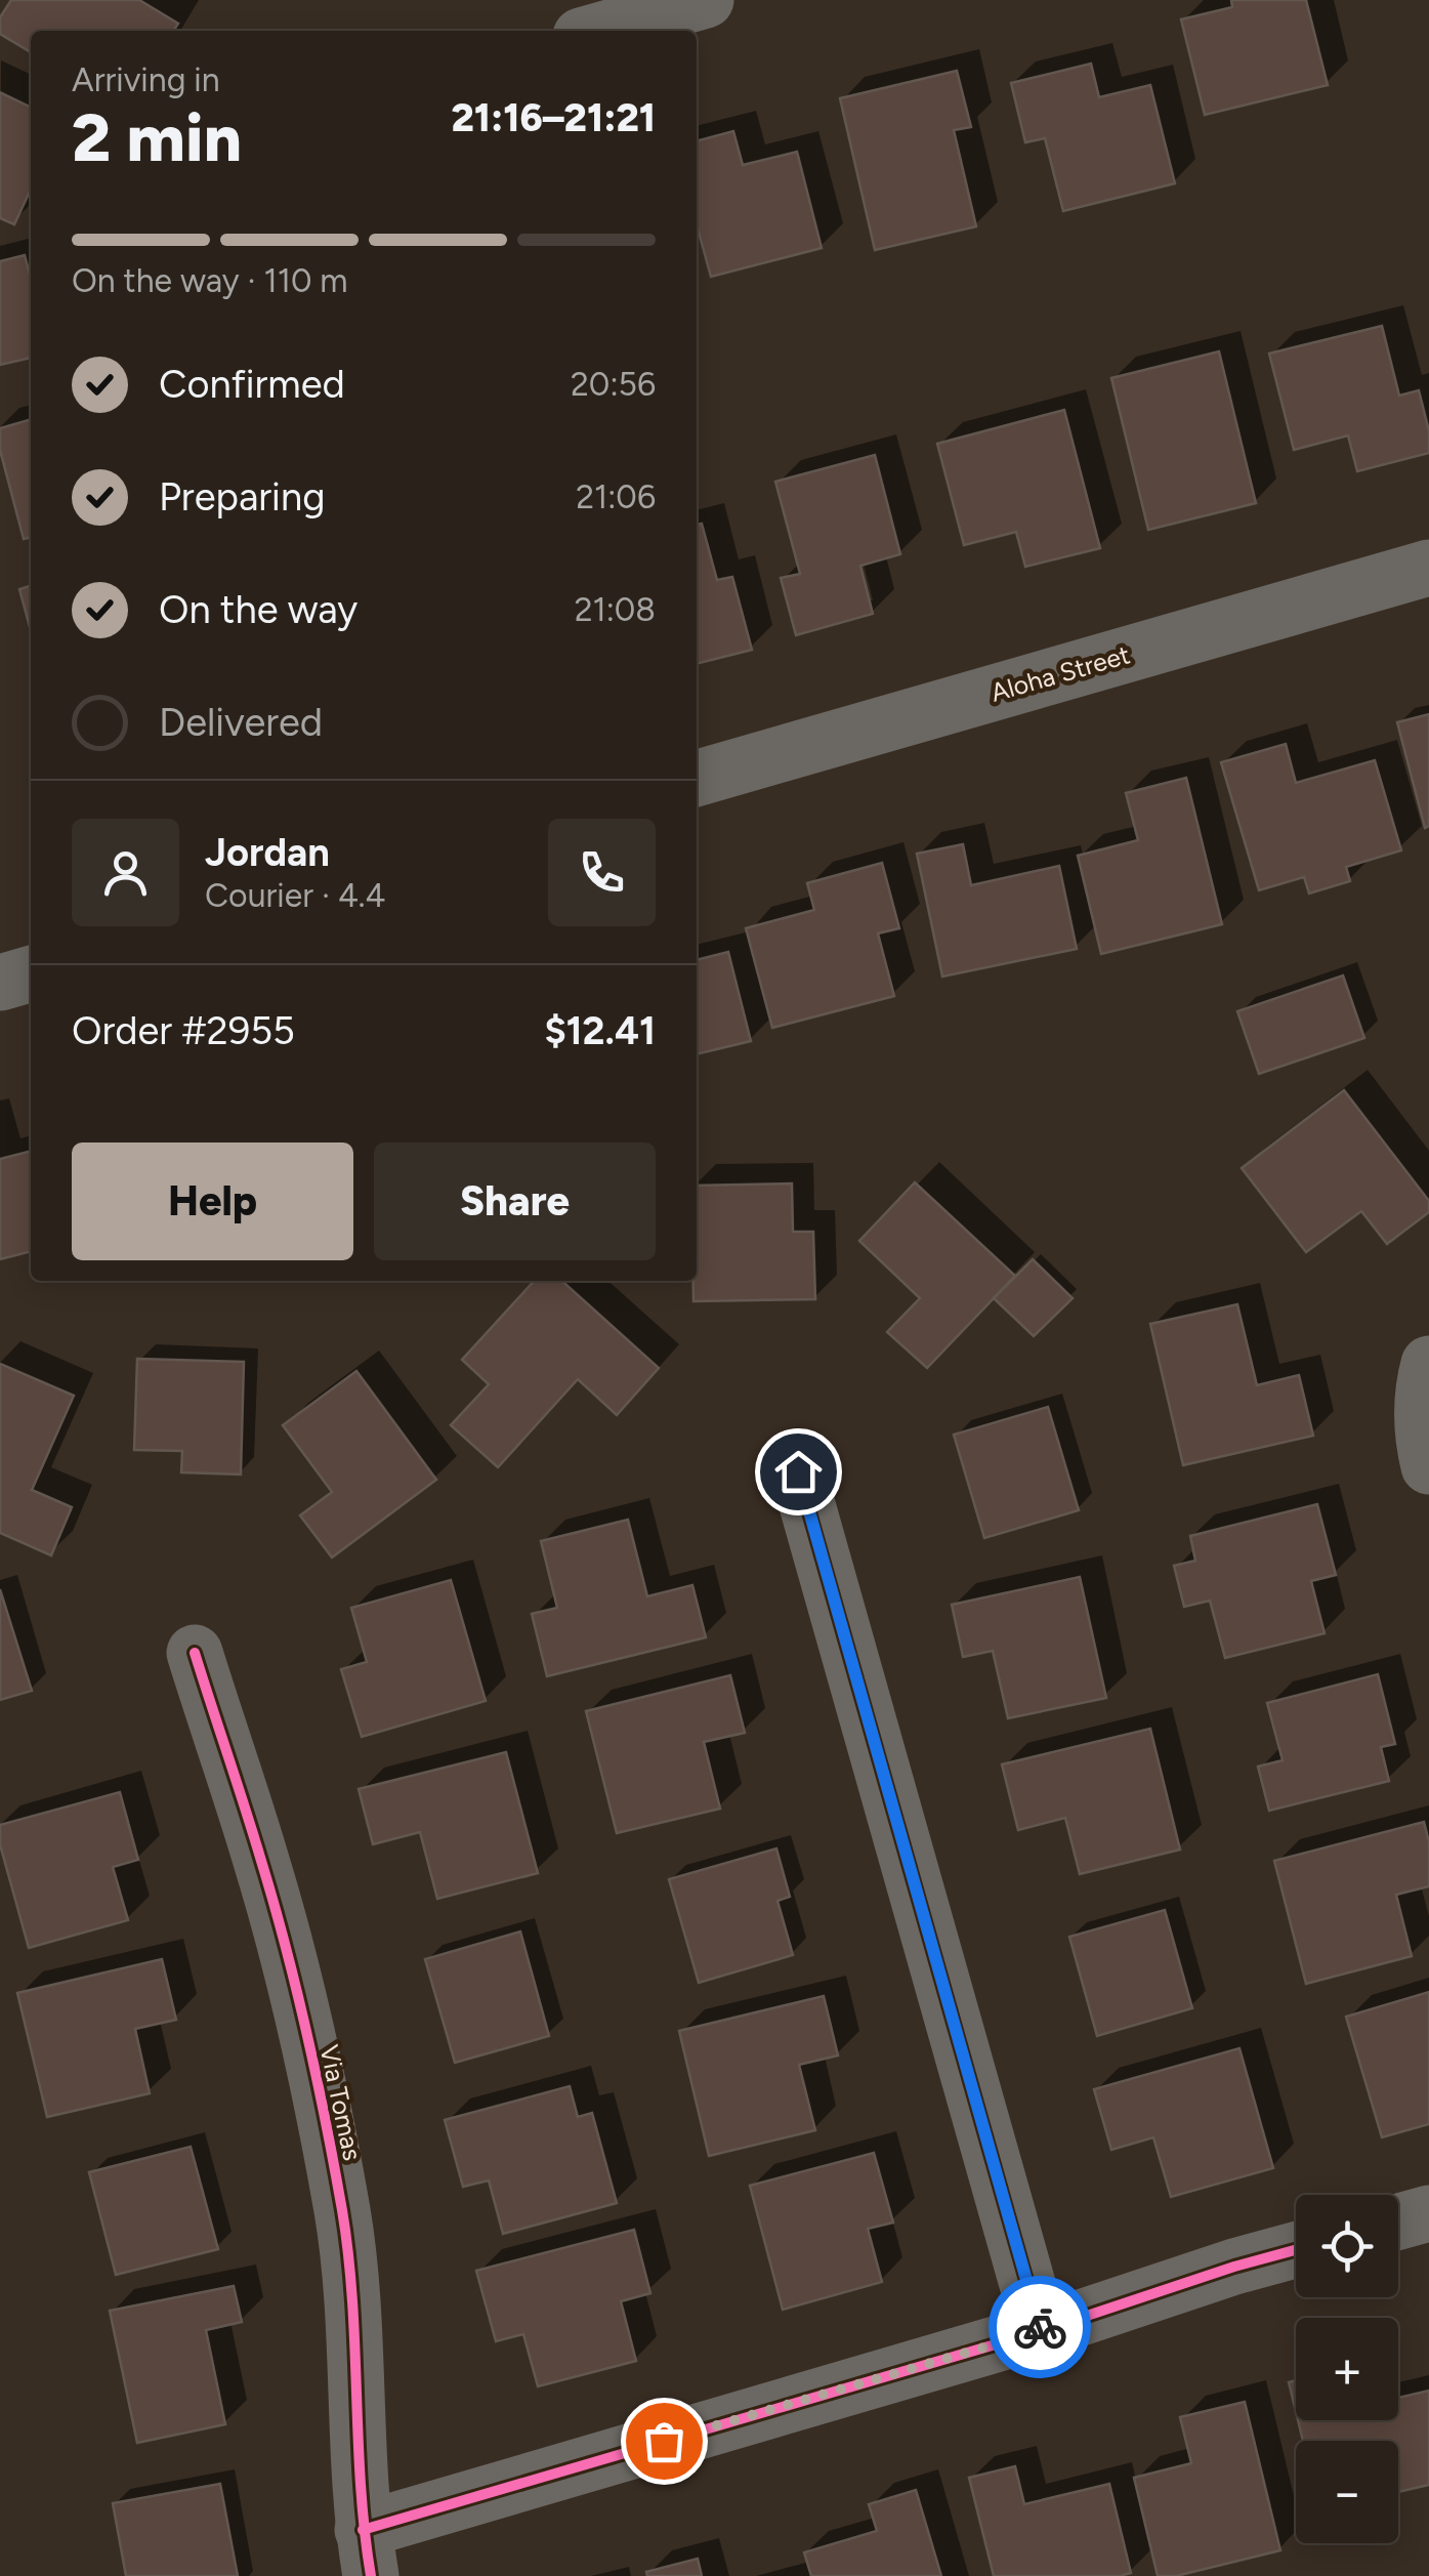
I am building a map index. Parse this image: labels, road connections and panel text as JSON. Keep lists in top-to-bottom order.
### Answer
{
  "streets": {
    "street": ["Aloha Street", "Via Tomas"]
  },
  "page": {
    "heading": ["2 min", "Arriving in", "21:16–21:21"],
    "panel": [
      "Jordan",
      "Courier · 4.4",
      "Order #2955",
      "$12.41"
    ],
    "bar": "On the way · 110 m",
    "list": [
      ["Confirmed", "20:56"],
      ["Preparing", "21:06"],
      ["On the way", "21:08"],
      "Delivered"
    ],
    "buttons": ["Help", "Share"],
    "map_buttons": ["+", "−"]
  }
}
